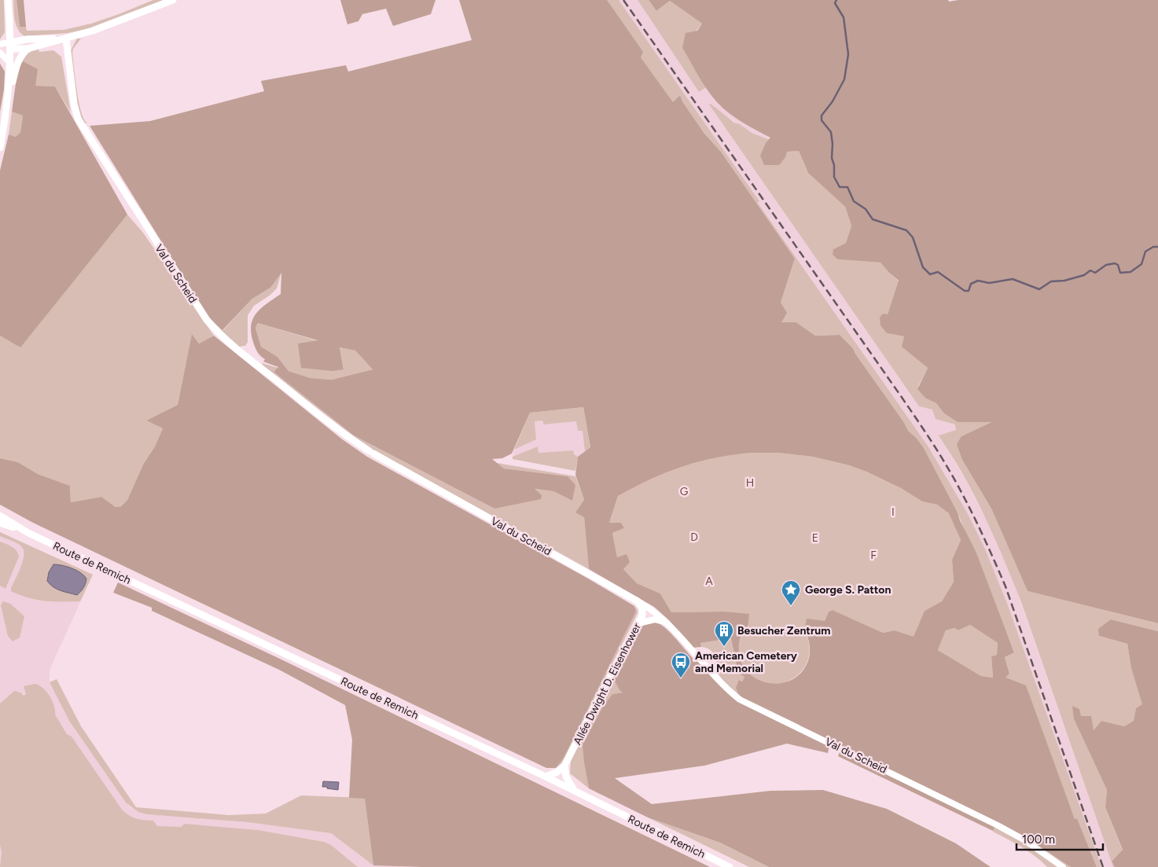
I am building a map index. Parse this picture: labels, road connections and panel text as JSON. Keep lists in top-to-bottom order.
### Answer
{
  "streets": {
    "main road": ["Val du Scheid", "Route de Remich", "Allée Dwight D. Eisenhower"]
  },
  "crossings": [
    ["Val du Scheid", "Allée Dwight D. Eisenhower"]
  ],
  "parks": [
    "H",
    "G",
    "I",
    "D",
    "E",
    "F",
    "A"
  ],
  "places": {
    "place": ["George S. Patton"],
    "building": ["Besucher Zentrum"],
    "bus stop": ["American Cemetery and Memorial"]
  },
  "scale_bar": "100 m"
}
